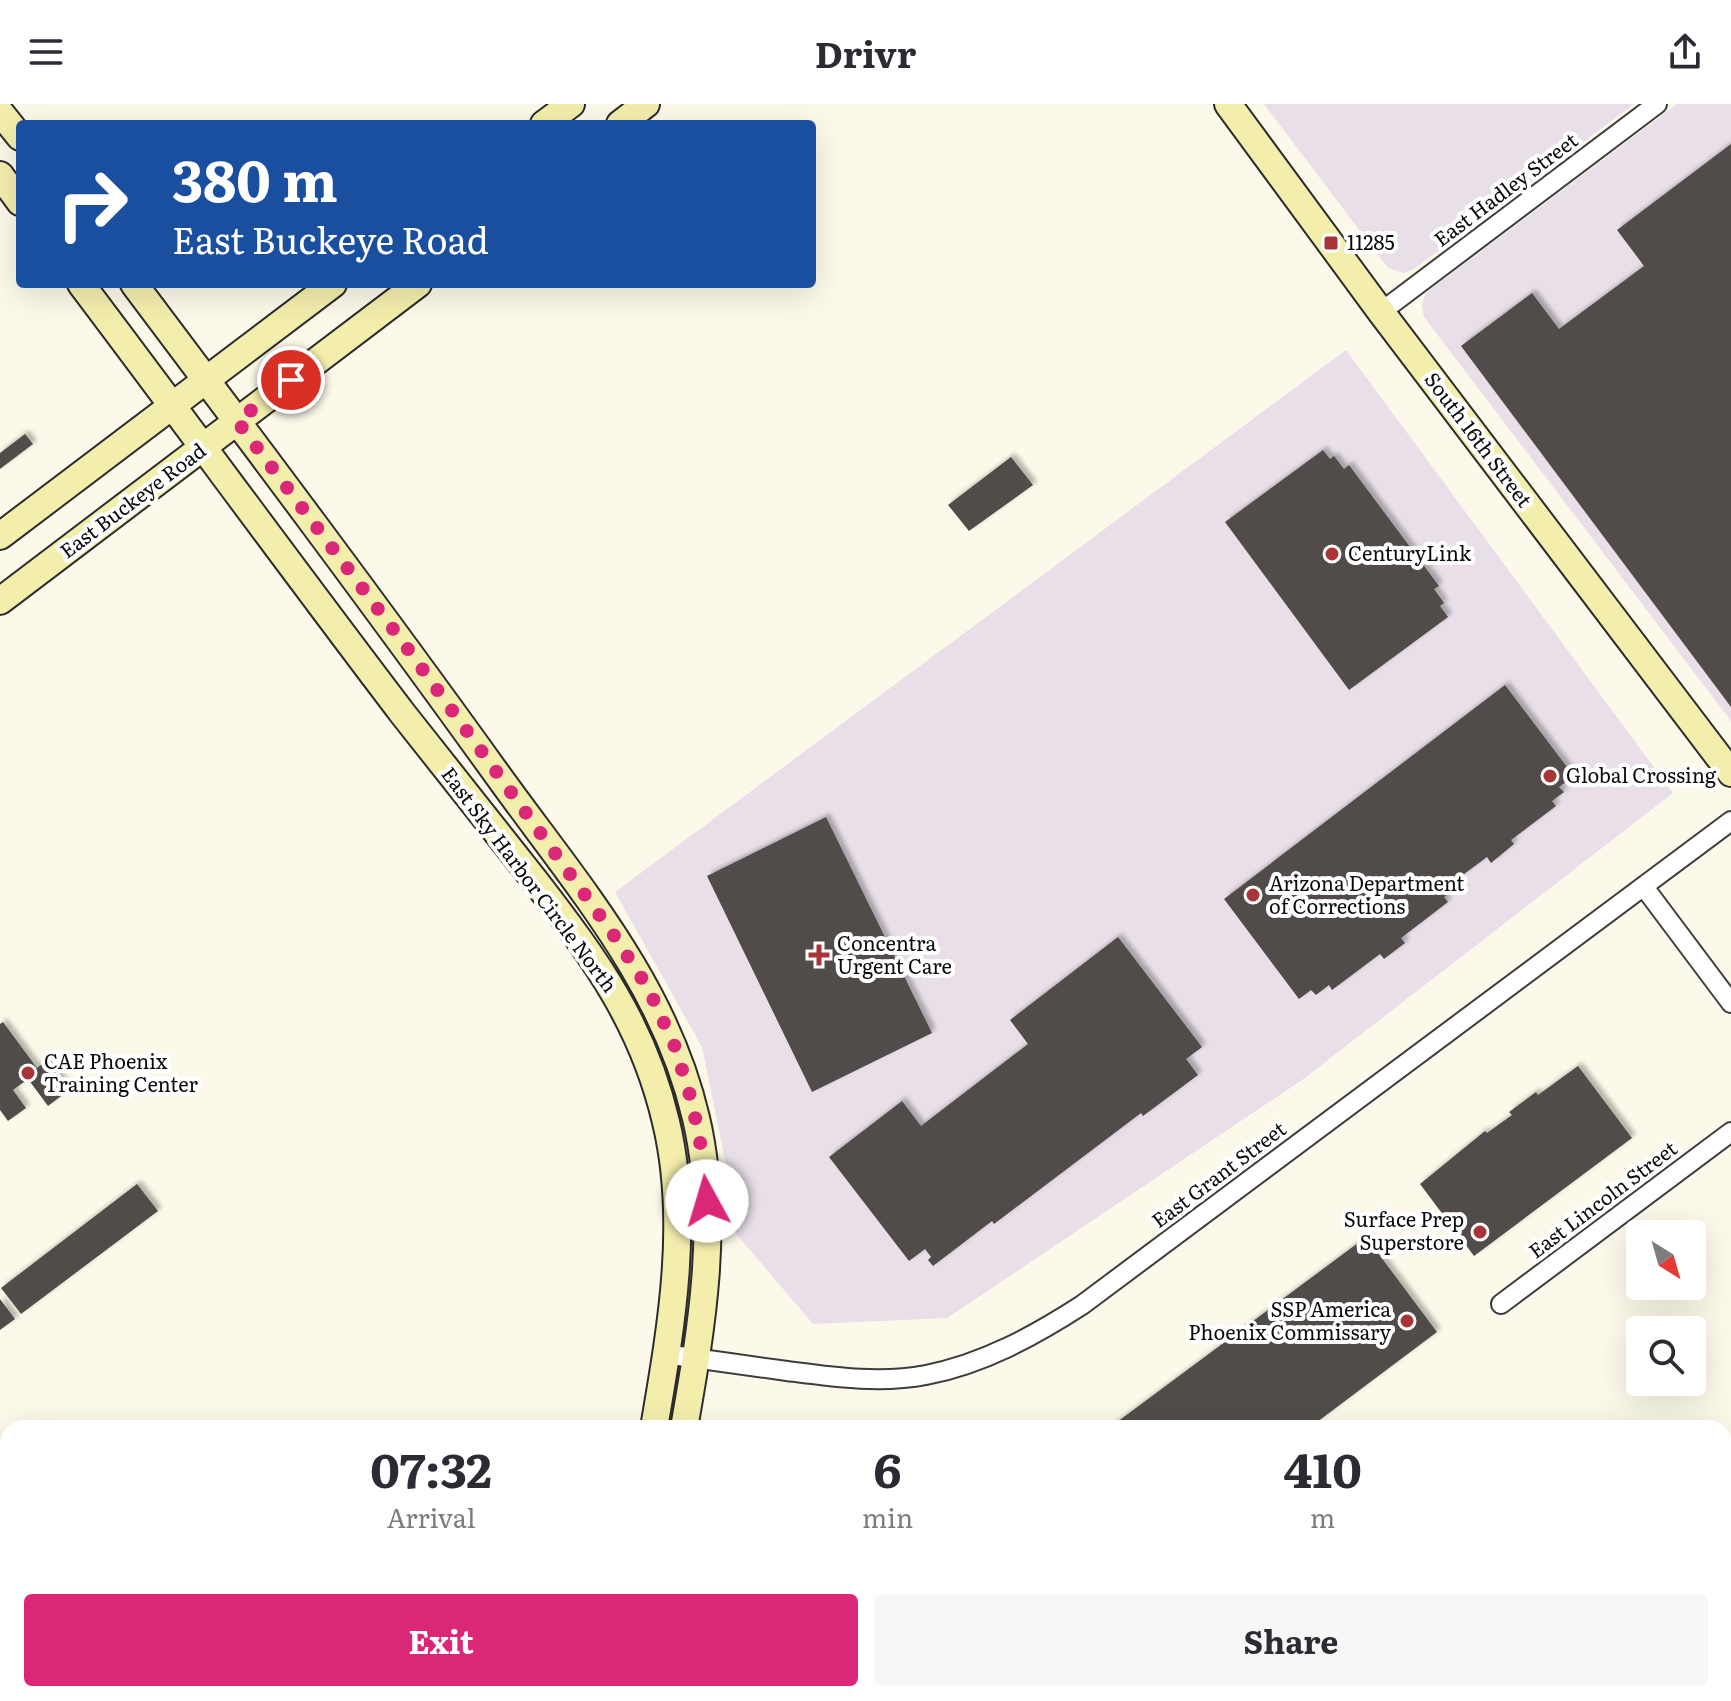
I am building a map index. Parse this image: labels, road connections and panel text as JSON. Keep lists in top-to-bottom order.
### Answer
{
  "streets": {
    "street": [
      "East Hadley Street",
      "South 16th Street",
      "East Buckeye Road",
      "East Sky Harbor Circle North",
      "East Grant Street",
      "East Lincoln Street"
    ]
  },
  "crossings": [
    ["East Hadley Street", "South 16th Street"],
    ["East Buckeye Road", "East Sky Harbor Circle North"],
    ["East Sky Harbor Circle North", "East Grant Street"]
  ],
  "places": {
    "transit": ["11285"],
    "other": [
      "CenturyLink",
      "Global Crossing",
      "Arizona Department of Corrections",
      "CAE Phoenix Training Center",
      "Surface Prep Superstore",
      "SSP America Phoenix Commissary"
    ],
    "health": ["Concentra Urgent Care"]
  },
  "north": "bottom right",
  "page": {
    "header": "Drivr",
    "turn": ["380 m", "East Buckeye Road"],
    "eta": [
      "07:32",
      "Arrival",
      "6",
      "min",
      "410",
      "m"
    ],
    "buttons": ["Exit", "Share"]
  }
}
